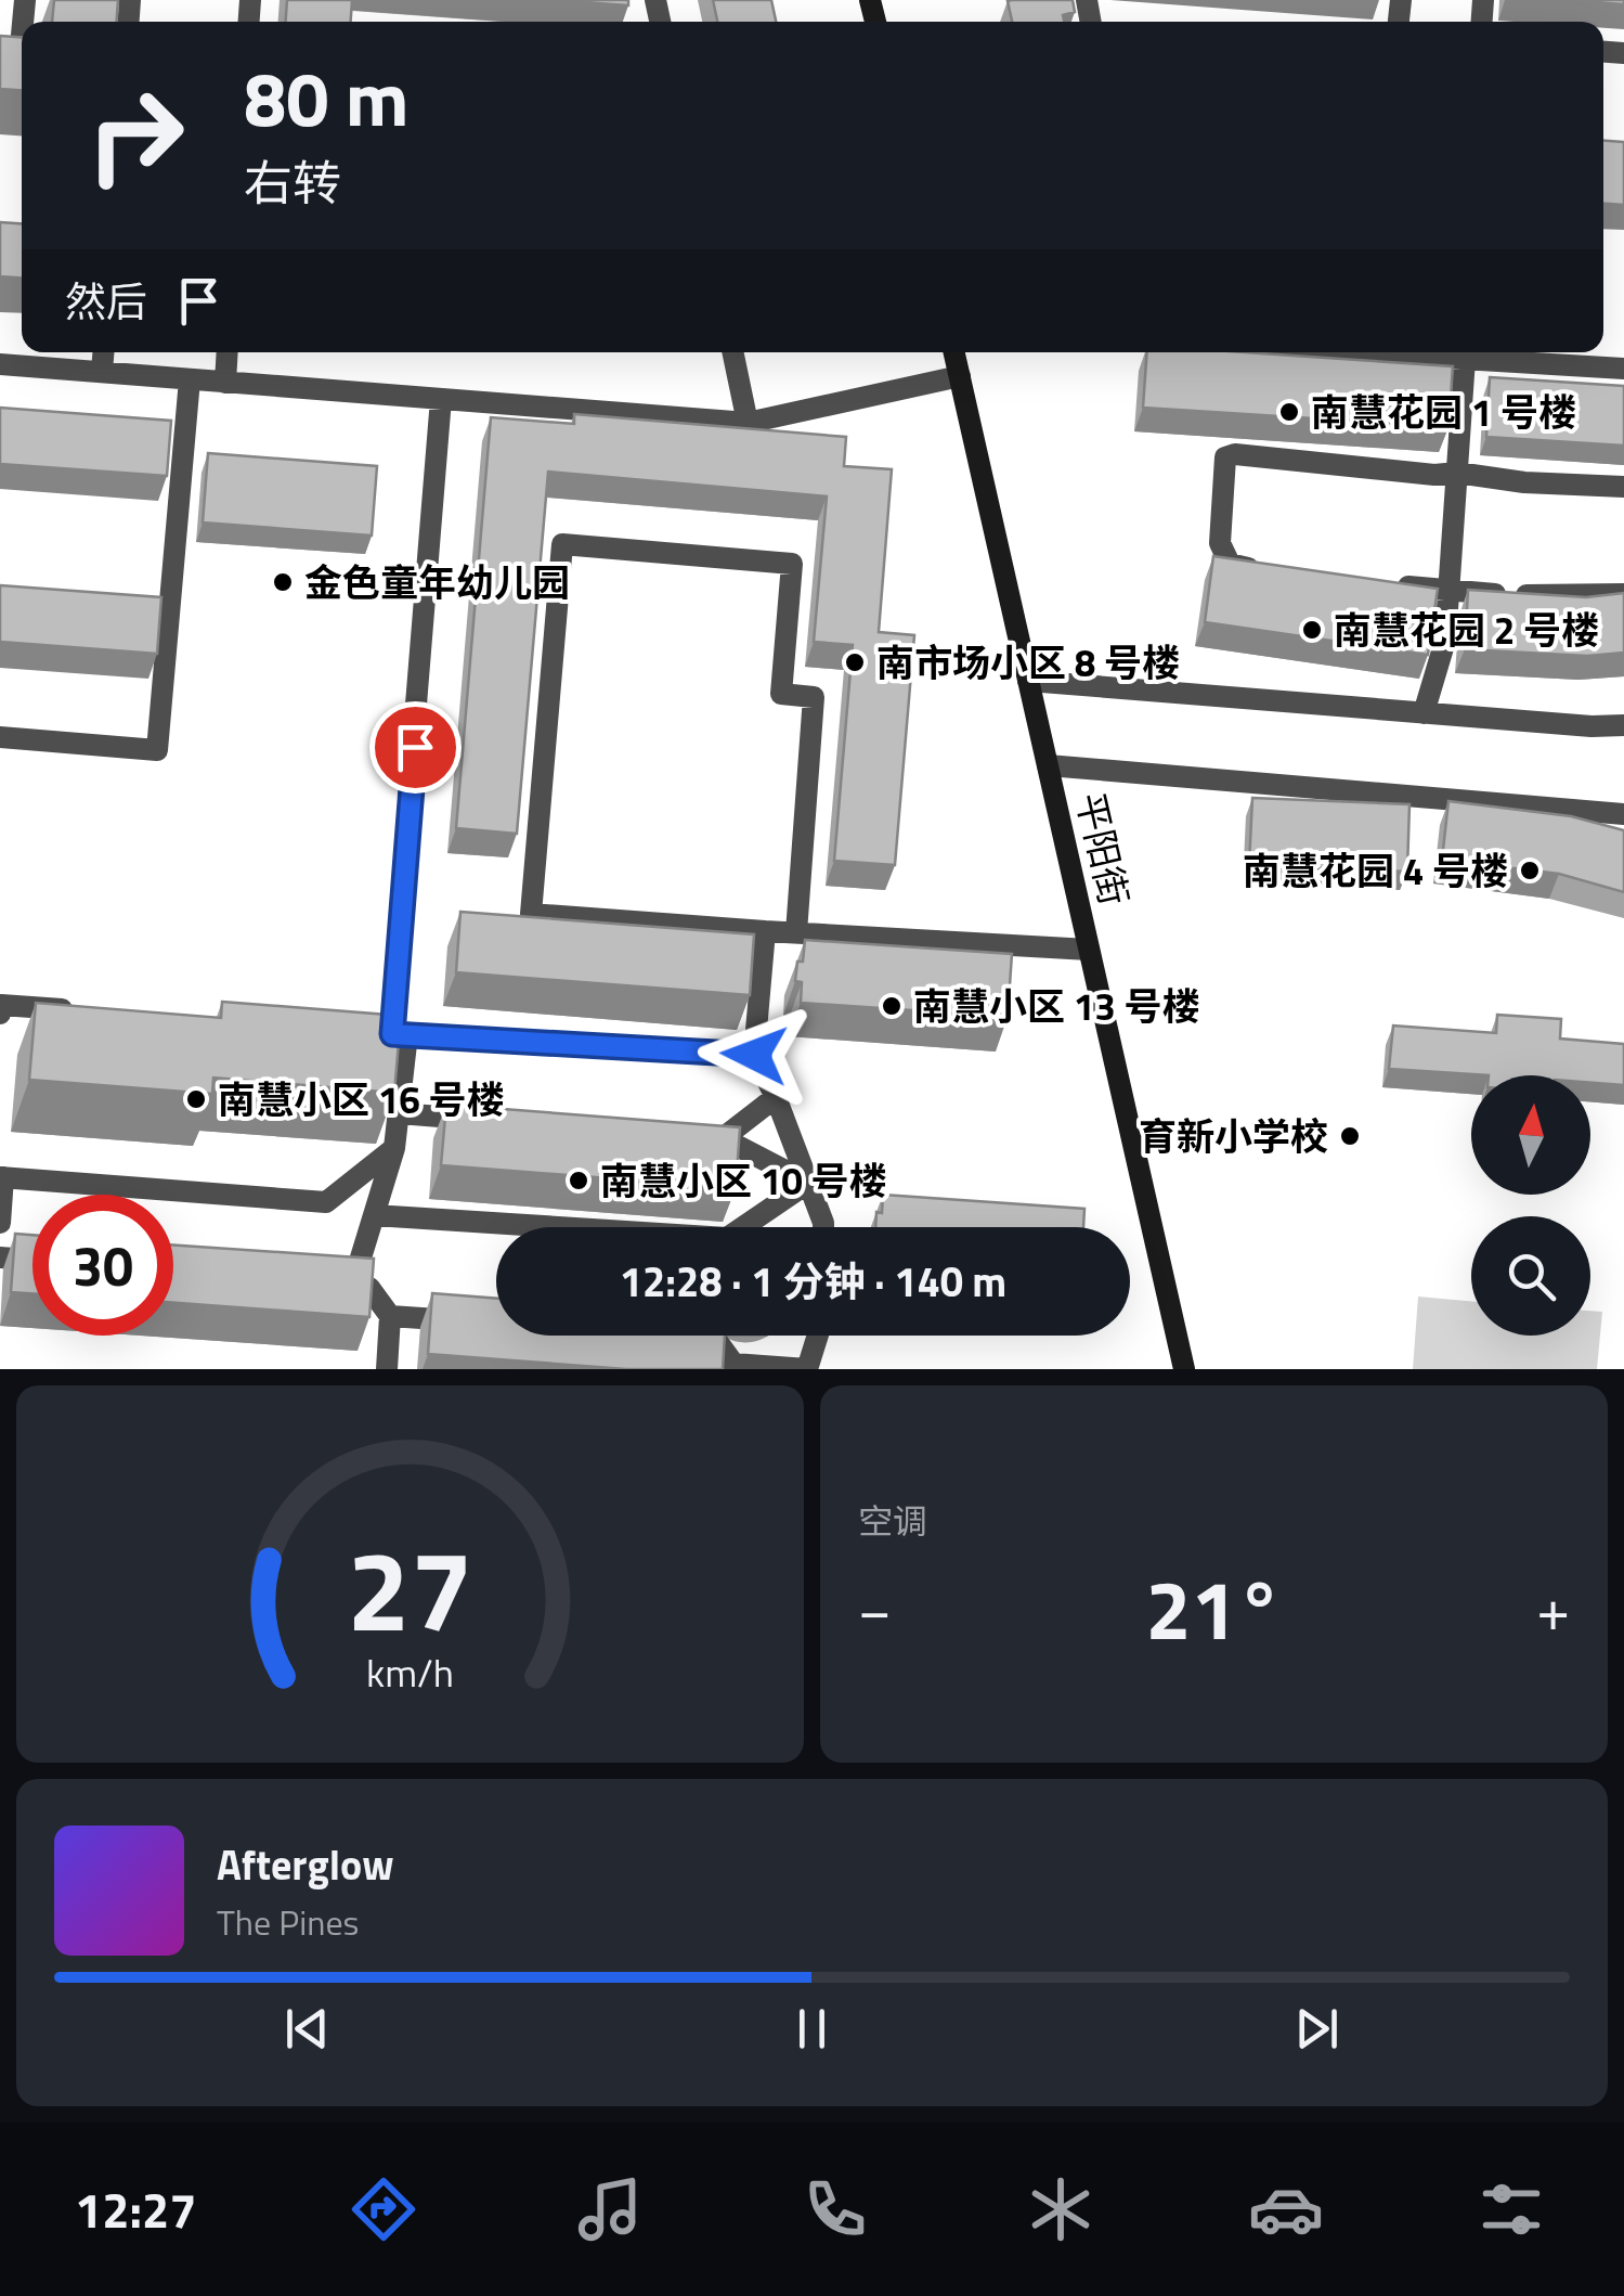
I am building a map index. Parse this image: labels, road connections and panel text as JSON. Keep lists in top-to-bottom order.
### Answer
{
  "streets": {
    "main road": ["平阳街"]
  },
  "places": [
    "南慧花园 1 号楼",
    "金色童年幼儿园",
    "南慧花园 2 号楼",
    "南市场小区 8 号楼",
    "南慧花园 4 号楼",
    "南慧小区 13 号楼",
    "南慧小区 16 号楼",
    "育新小学校",
    "南慧小区 10 号楼"
  ],
  "north": "top",
  "page": {
    "turn": ["80 m", "右转"],
    "then": "然后",
    "limit": "30",
    "trip": "12:28 · 1 分钟 · 140 m",
    "tile": "空调",
    "heat": ["−", "21°", "+"],
    "song": ["Afterglow", "The Pines"],
    "tabs": "12:27",
    "gauge": ["27", "km/h"]
  }
}
